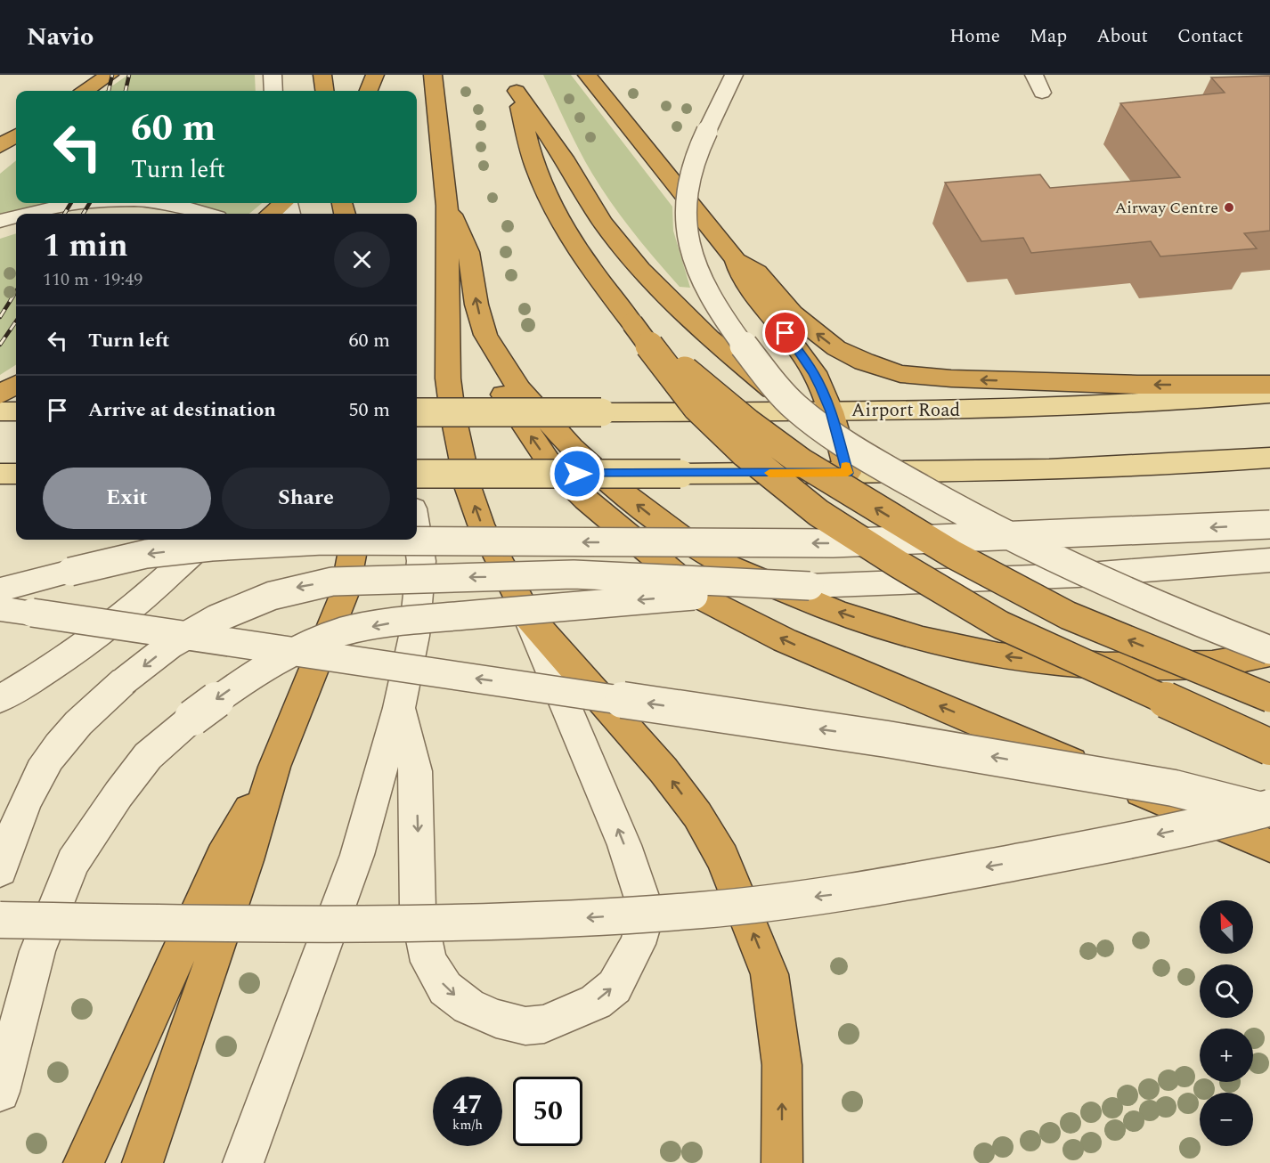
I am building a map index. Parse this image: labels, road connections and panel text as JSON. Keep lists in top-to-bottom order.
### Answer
{
  "streets": {
    "main road": ["Airport Road"]
  },
  "places": ["Airway Centre"],
  "north": "top left",
  "page": {
    "header": "Navio",
    "nav": [
      "Home",
      "Map",
      "About",
      "Contact"
    ],
    "turn": ["60 m", "Turn left"],
    "heading": ["1 min", "110 m · 19:49"],
    "list": [
      {
        "name": "Turn left",
        "value": "60 m"
      },
      {
        "name": "Arrive at destination",
        "value": "50 m"
      }
    ],
    "buttons": ["Exit", "Share"],
    "map_buttons": ["+", "−"],
    "speed": "47 km/h",
    "limit": "50"
  }
}
